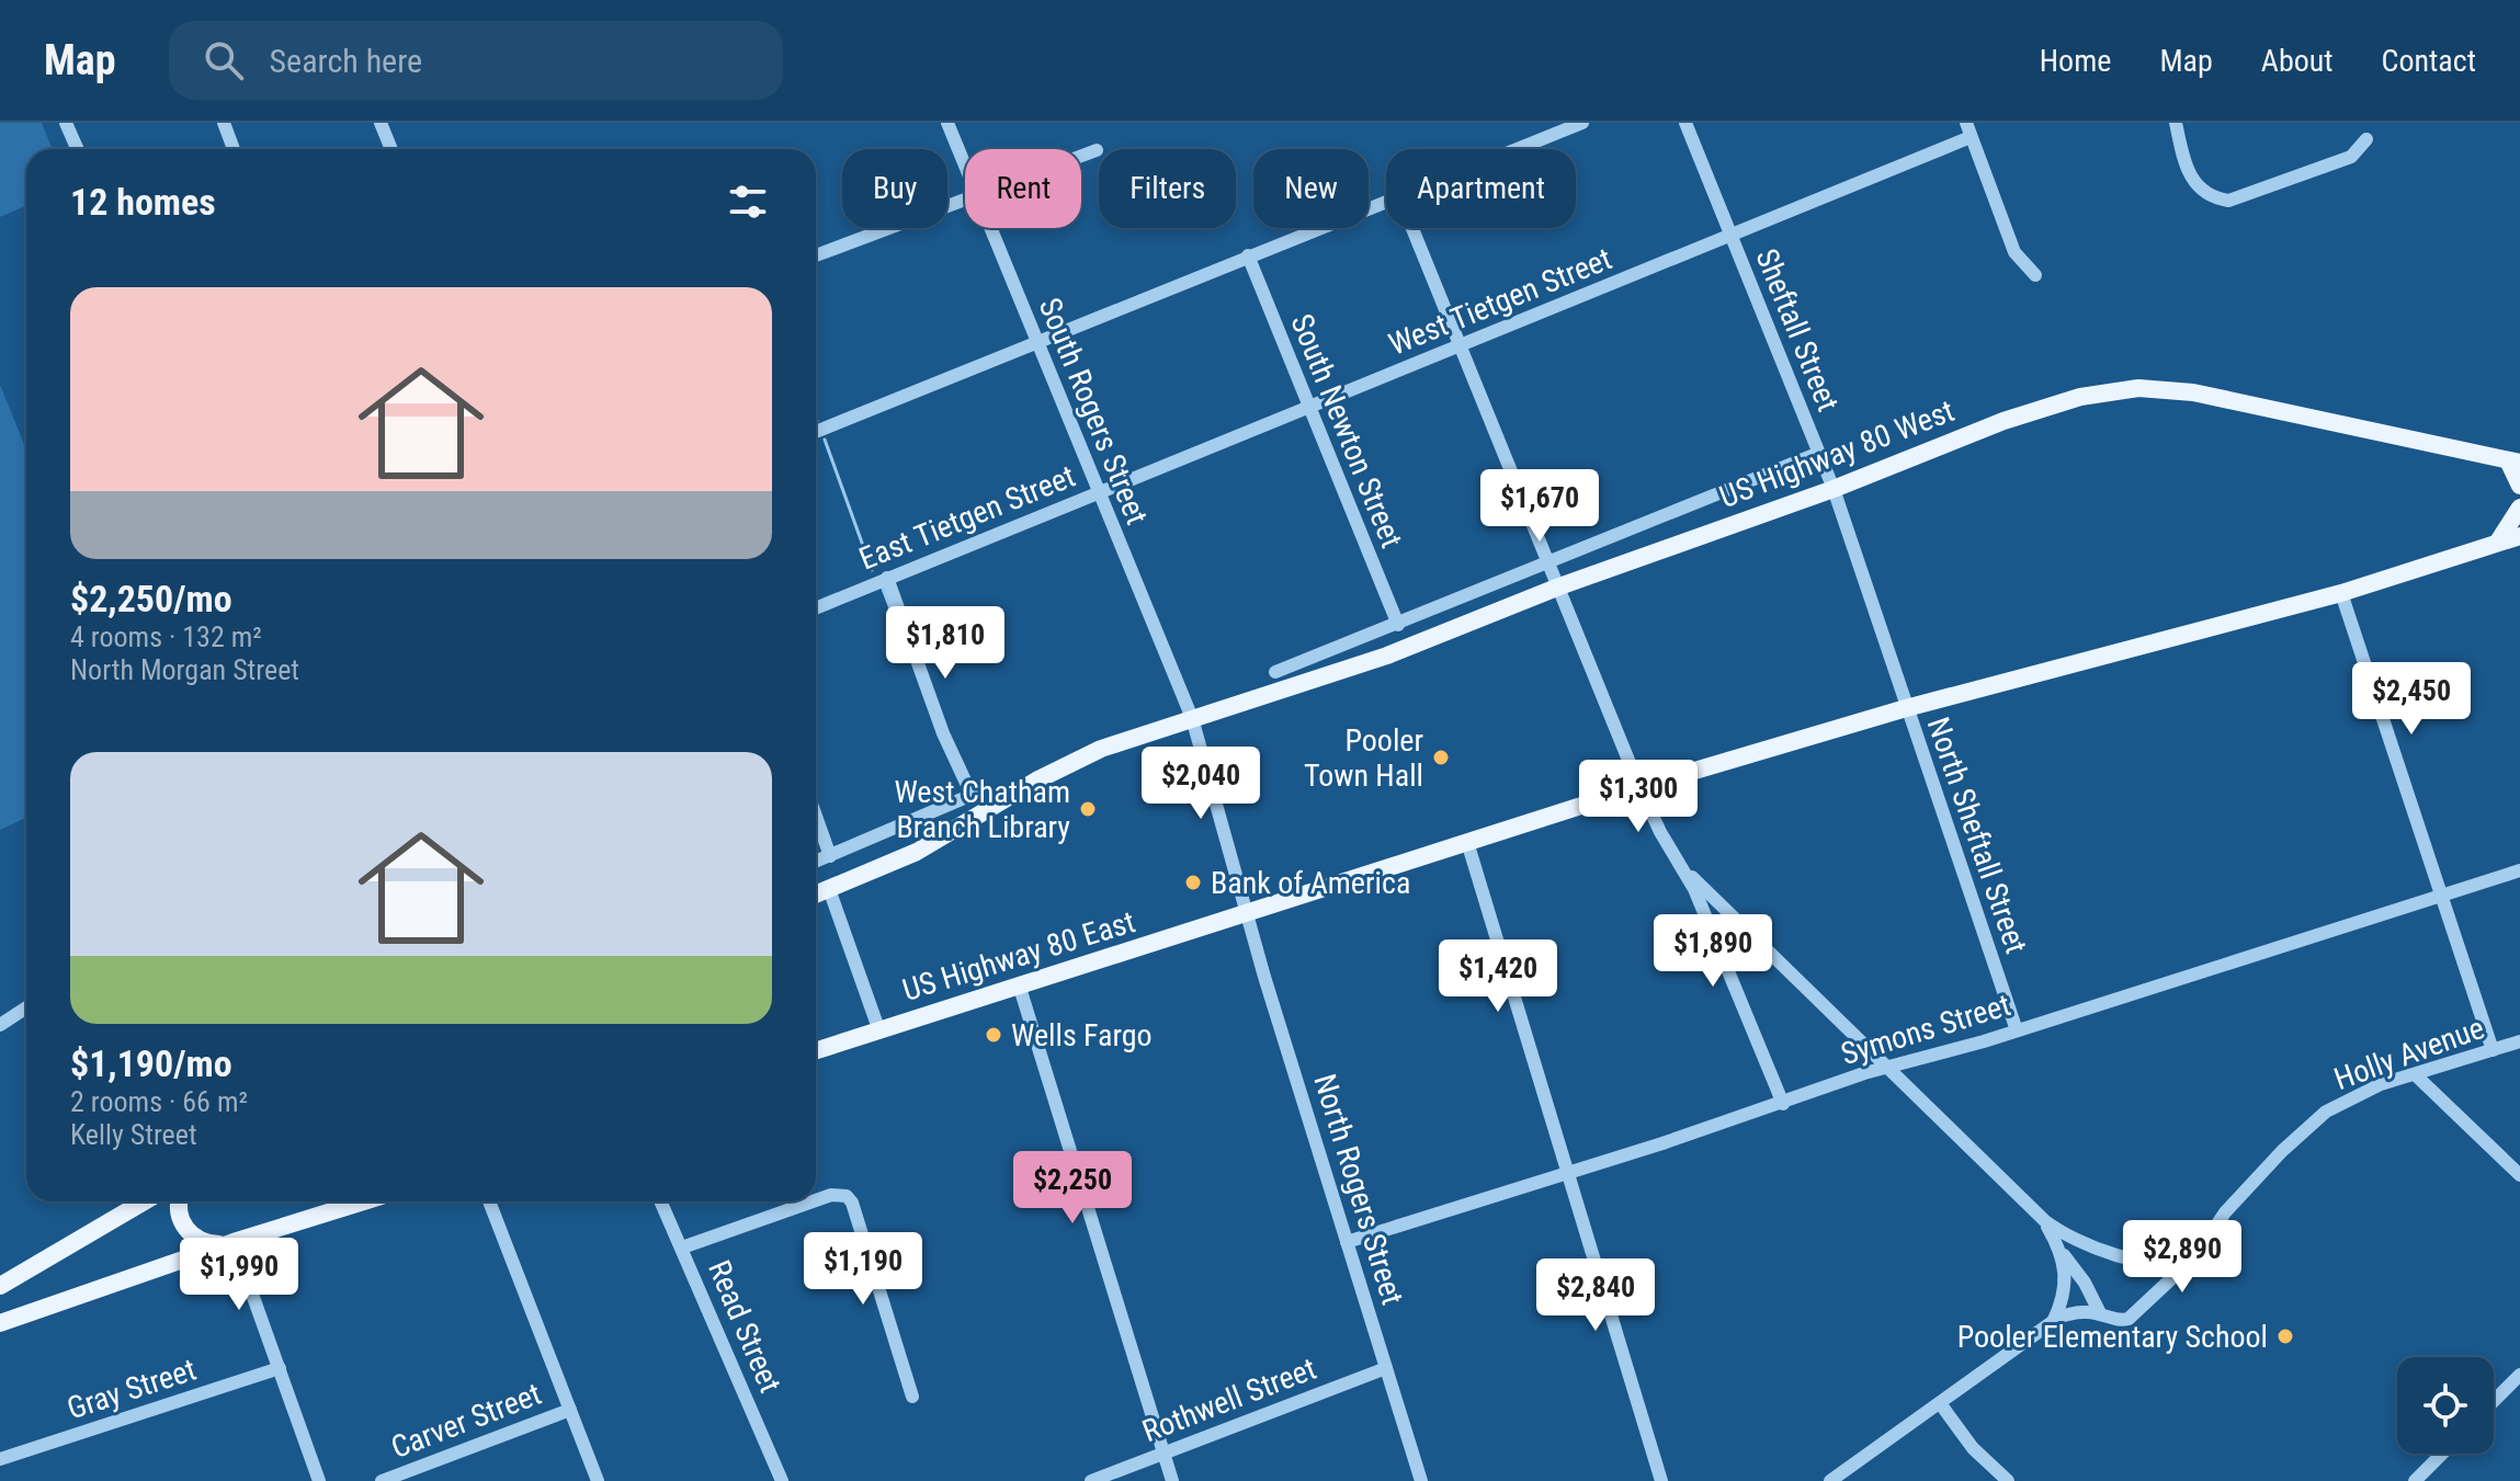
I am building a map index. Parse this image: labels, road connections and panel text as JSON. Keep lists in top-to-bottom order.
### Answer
{
  "streets": {
    "main road": ["US Highway 80 West", "US Highway 80 East"],
    "street": [
      "West Tietgen Street",
      "Sheftall Street",
      "South Rogers Street",
      "South Newton Street",
      "East Tietgen Street",
      "North Sheftall Street",
      "Symons Street",
      "Holly Avenue",
      "North Rogers Street",
      "Read Street",
      "Gray Street",
      "Rothwell Street",
      "Carver Street"
    ]
  },
  "crossings": [
    ["West Tietgen Street", "Sheftall Street"],
    ["West Tietgen Street", "South Rogers Street"],
    ["West Tietgen Street", "South Newton Street"],
    ["West Tietgen Street", "East Tietgen Street"],
    ["Sheftall Street", "US Highway 80 West"],
    ["Sheftall Street", "North Sheftall Street"],
    ["South Rogers Street", "US Highway 80 West"],
    ["South Rogers Street", "East Tietgen Street"],
    ["South Rogers Street", "US Highway 80 East"],
    ["South Rogers Street", "North Rogers Street"],
    ["North Sheftall Street", "Symons Street"],
    ["US Highway 80 East", "North Rogers Street"],
    ["Symons Street", "North Rogers Street"],
    ["North Rogers Street", "Rothwell Street"]
  ],
  "places": [
    "Pooler Town Hall",
    "West Chatham Branch Library",
    "Bank of America",
    "Wells Fargo",
    "Pooler Elementary School"
  ],
  "page": {
    "header": "Map",
    "search": "Search here",
    "nav": [
      "Home",
      "Map",
      "About",
      "Contact"
    ],
    "chip": [
      "Buy",
      "Rent",
      "Filters",
      "New",
      "Apartment"
    ],
    "heading": "12 homes",
    "list": [
      {
        "name": "$2,250/mo",
        "note": "4 rooms · 132 m² · North Morgan Street"
      },
      {
        "name": "$1,190/mo",
        "note": "2 rooms · 66 m² · Kelly Street"
      }
    ],
    "price": [
      "$1,670",
      "$1,810",
      "$2,450",
      "$2,040",
      "$1,300",
      "$1,890",
      "$1,420",
      "$2,250",
      "$2,890",
      "$1,190",
      "$1,990",
      "$2,840"
    ]
  }
}
